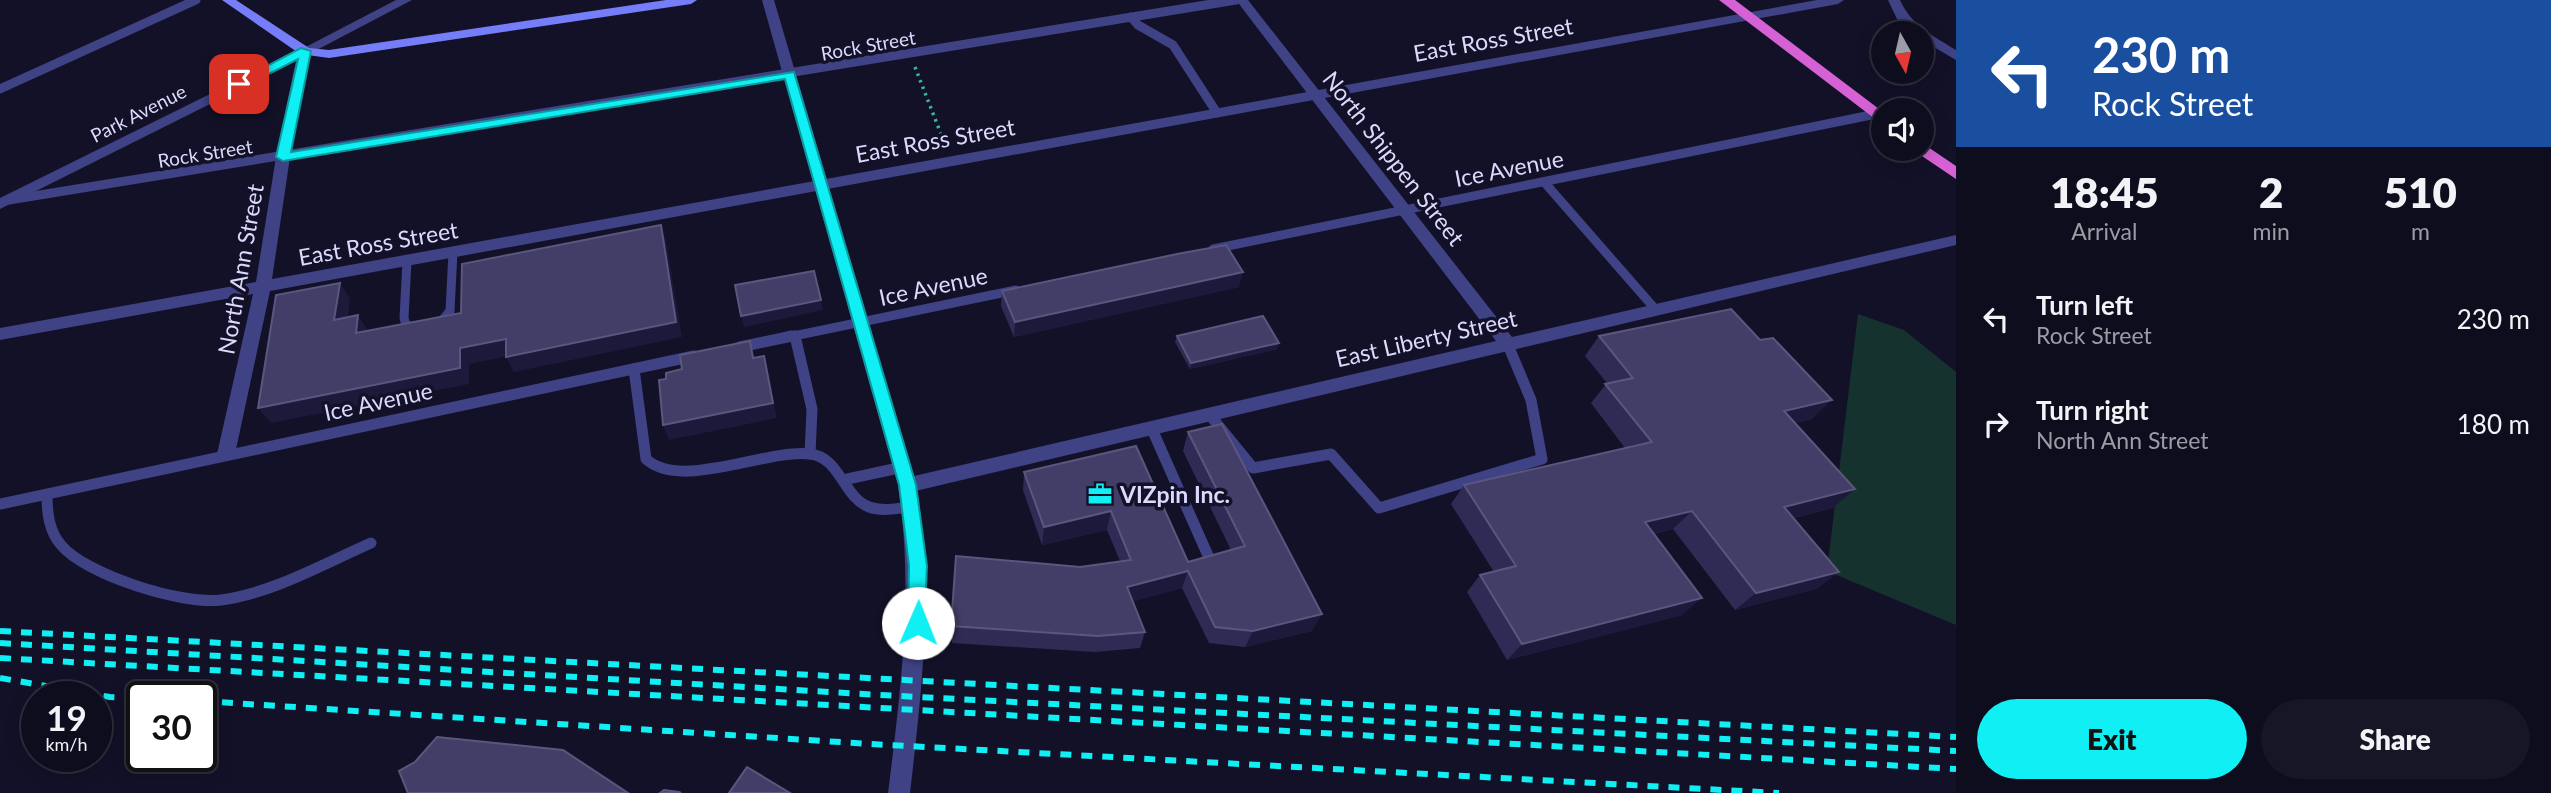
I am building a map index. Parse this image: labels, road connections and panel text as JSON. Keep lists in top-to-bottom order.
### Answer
{
  "streets": {
    "street": [
      "East Ross Street",
      "Park Avenue",
      "North Shippen Street",
      "North Ann Street",
      "East Liberty Street"
    ],
    "lane": ["Rock Street", "Ice Avenue"]
  },
  "crossings": [
    ["East Ross Street", "North Shippen Street"],
    ["East Ross Street", "North Ann Street"],
    ["Rock Street", "Park Avenue"],
    ["Rock Street", "North Shippen Street"],
    ["Rock Street", "North Ann Street"],
    ["Park Avenue", "North Ann Street"],
    ["North Shippen Street", "Ice Avenue"],
    ["North Shippen Street", "East Liberty Street"],
    ["Ice Avenue", "North Ann Street"]
  ],
  "places": {
    "office": ["VIZpin Inc."]
  },
  "north": "bottom",
  "page": {
    "turn": ["230 m", "Rock Street"],
    "eta": [
      "18:45",
      "Arrival",
      "2",
      "min",
      "510",
      "m"
    ],
    "list": [
      {
        "name": "Turn left",
        "note": "Rock Street",
        "value": "230 m"
      },
      {
        "name": "Turn right",
        "note": "North Ann Street",
        "value": "180 m"
      }
    ],
    "speed": "19 km/h",
    "limit": "30",
    "buttons": ["Exit", "Share"]
  }
}
